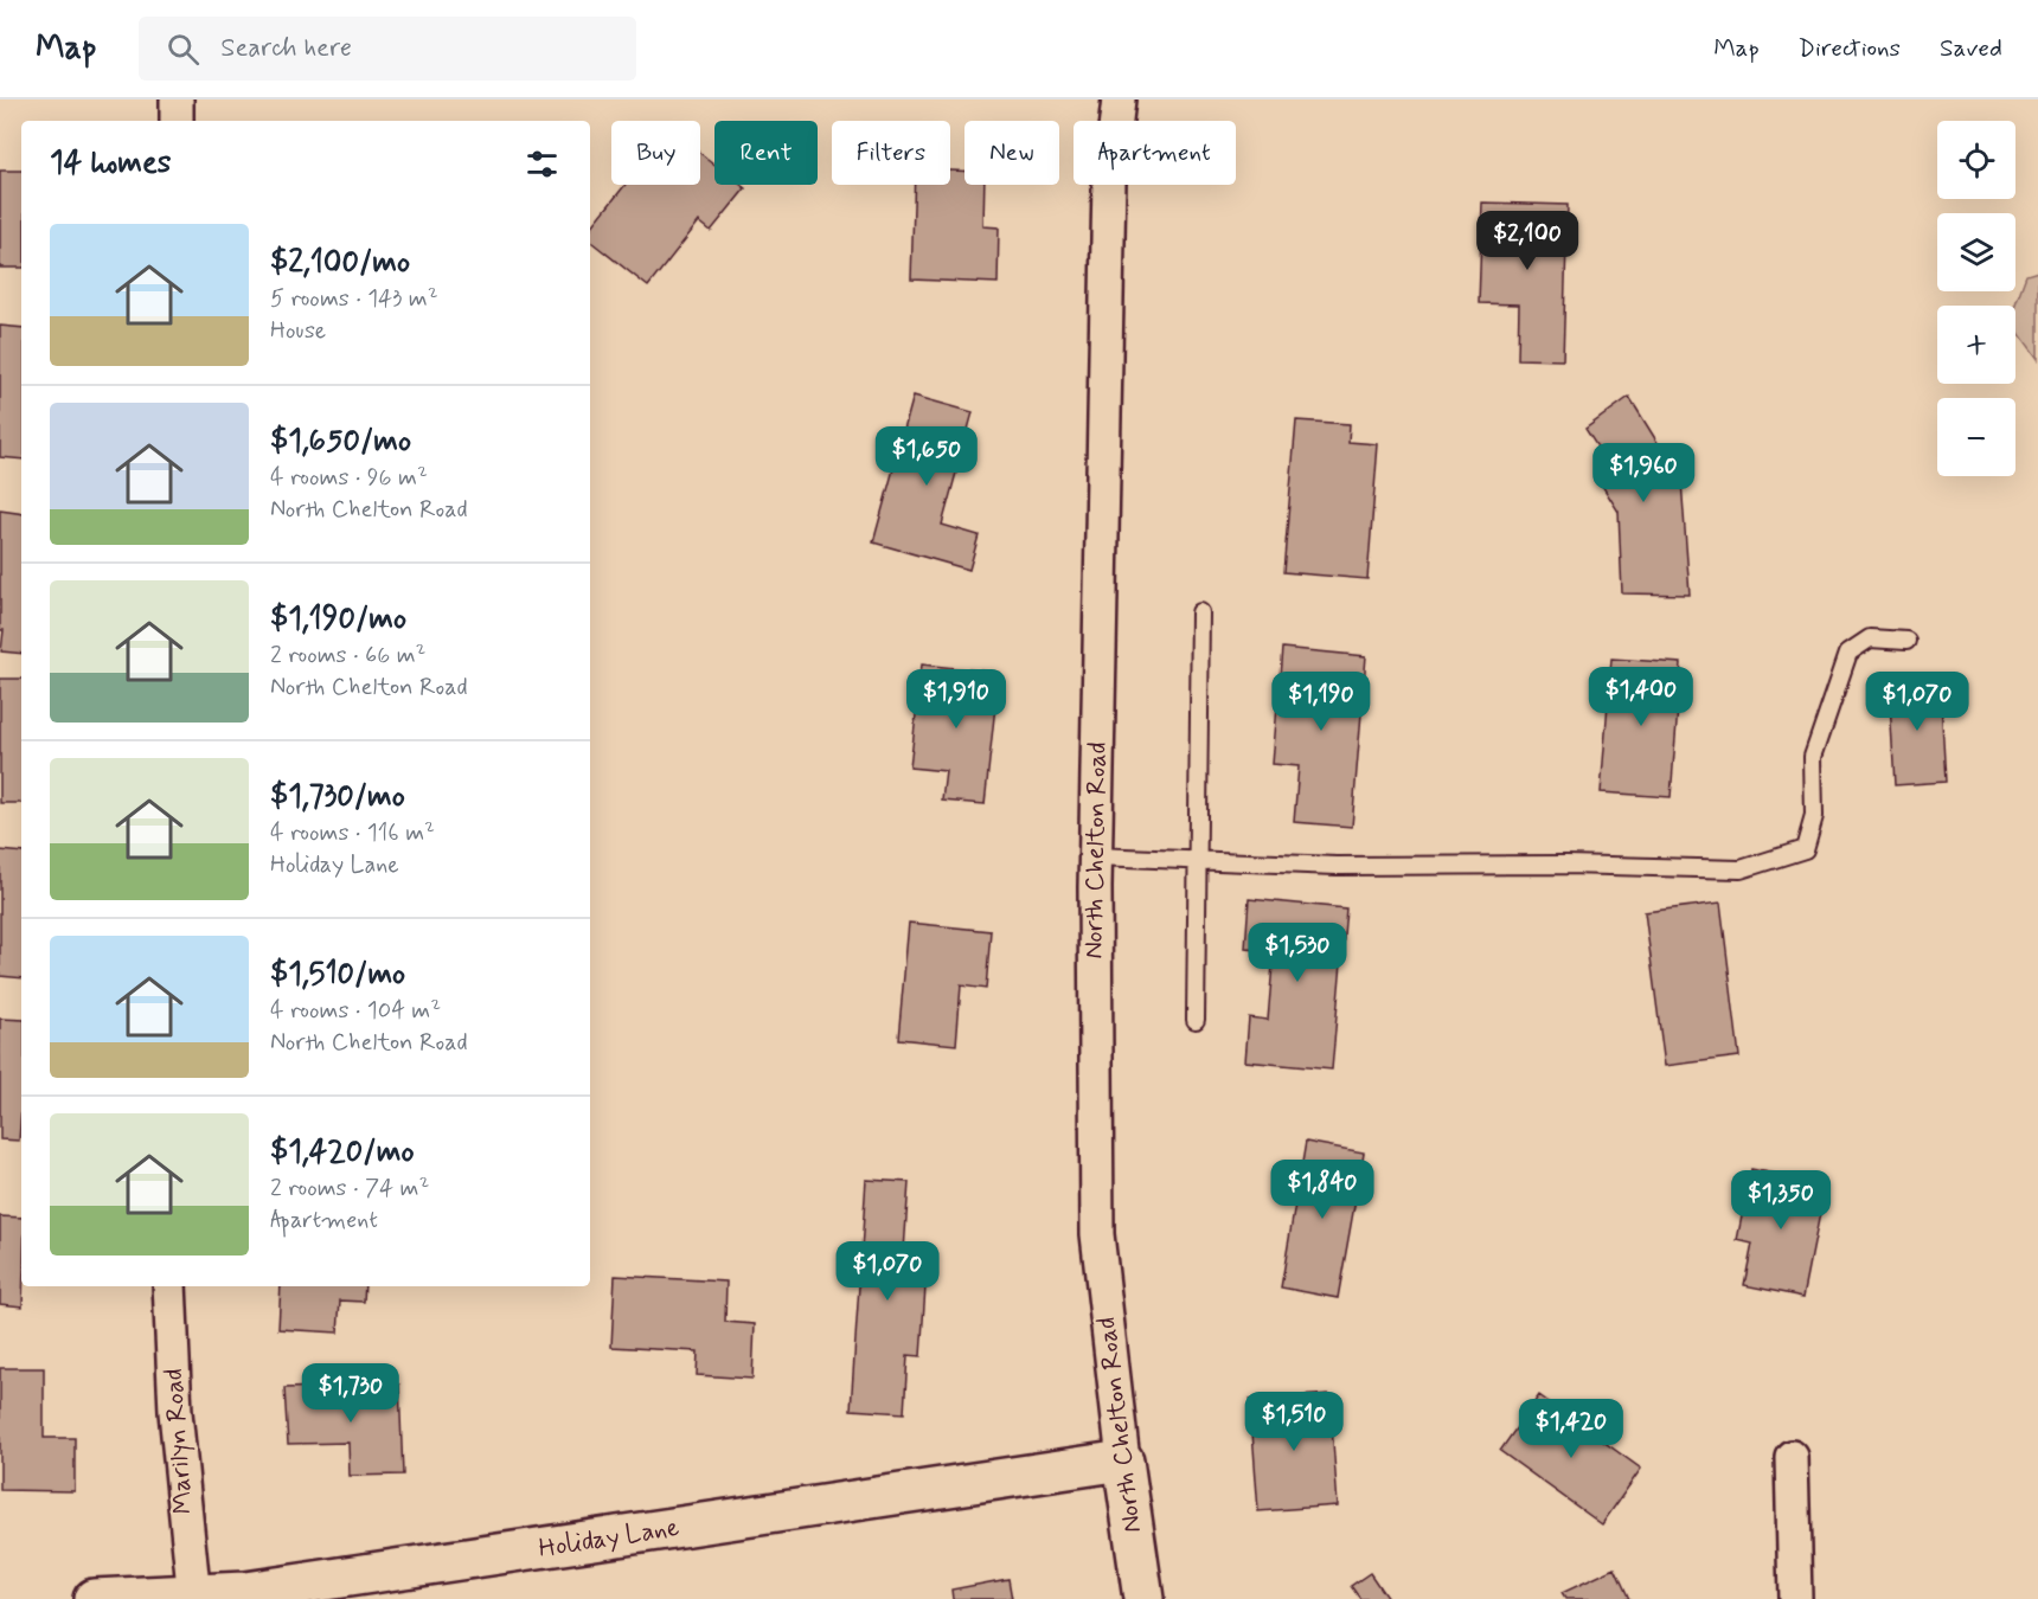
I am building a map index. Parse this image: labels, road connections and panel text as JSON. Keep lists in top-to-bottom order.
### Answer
{
  "streets": {
    "street": ["North Chelton Road", "Marilyn Road", "Holiday Lane"]
  },
  "crossings": [
    ["North Chelton Road", "Holiday Lane"],
    ["Marilyn Road", "Holiday Lane"]
  ],
  "page": {
    "header": "Map",
    "search": "Search here",
    "nav": ["Map", "Directions", "Saved"],
    "map_buttons": ["+", "−"],
    "chip": [
      "Buy",
      "Rent",
      "Filters",
      "New",
      "Apartment"
    ],
    "heading": "14 homes",
    "list": [
      {
        "name": "$2,100/mo",
        "note": "5 rooms · 143 m² · House"
      },
      {
        "name": "$1,650/mo",
        "note": "4 rooms · 96 m² · North Chelton Road"
      },
      {
        "name": "$1,190/mo",
        "note": "2 rooms · 66 m² · North Chelton Road"
      },
      {
        "name": "$1,730/mo",
        "note": "4 rooms · 116 m² · Holiday Lane"
      },
      {
        "name": "$1,510/mo",
        "note": "4 rooms · 104 m² · North Chelton Road"
      },
      {
        "name": "$1,420/mo",
        "note": "2 rooms · 74 m² · Apartment"
      }
    ],
    "price": [
      "$2,100",
      "$1,650",
      "$1,960",
      "$1,400",
      "$1,910",
      "$1,190",
      "$1,070",
      "$1,530",
      "$1,840",
      "$1,350",
      "$1,070",
      "$1,730",
      "$1,510",
      "$1,420"
    ]
  }
}
